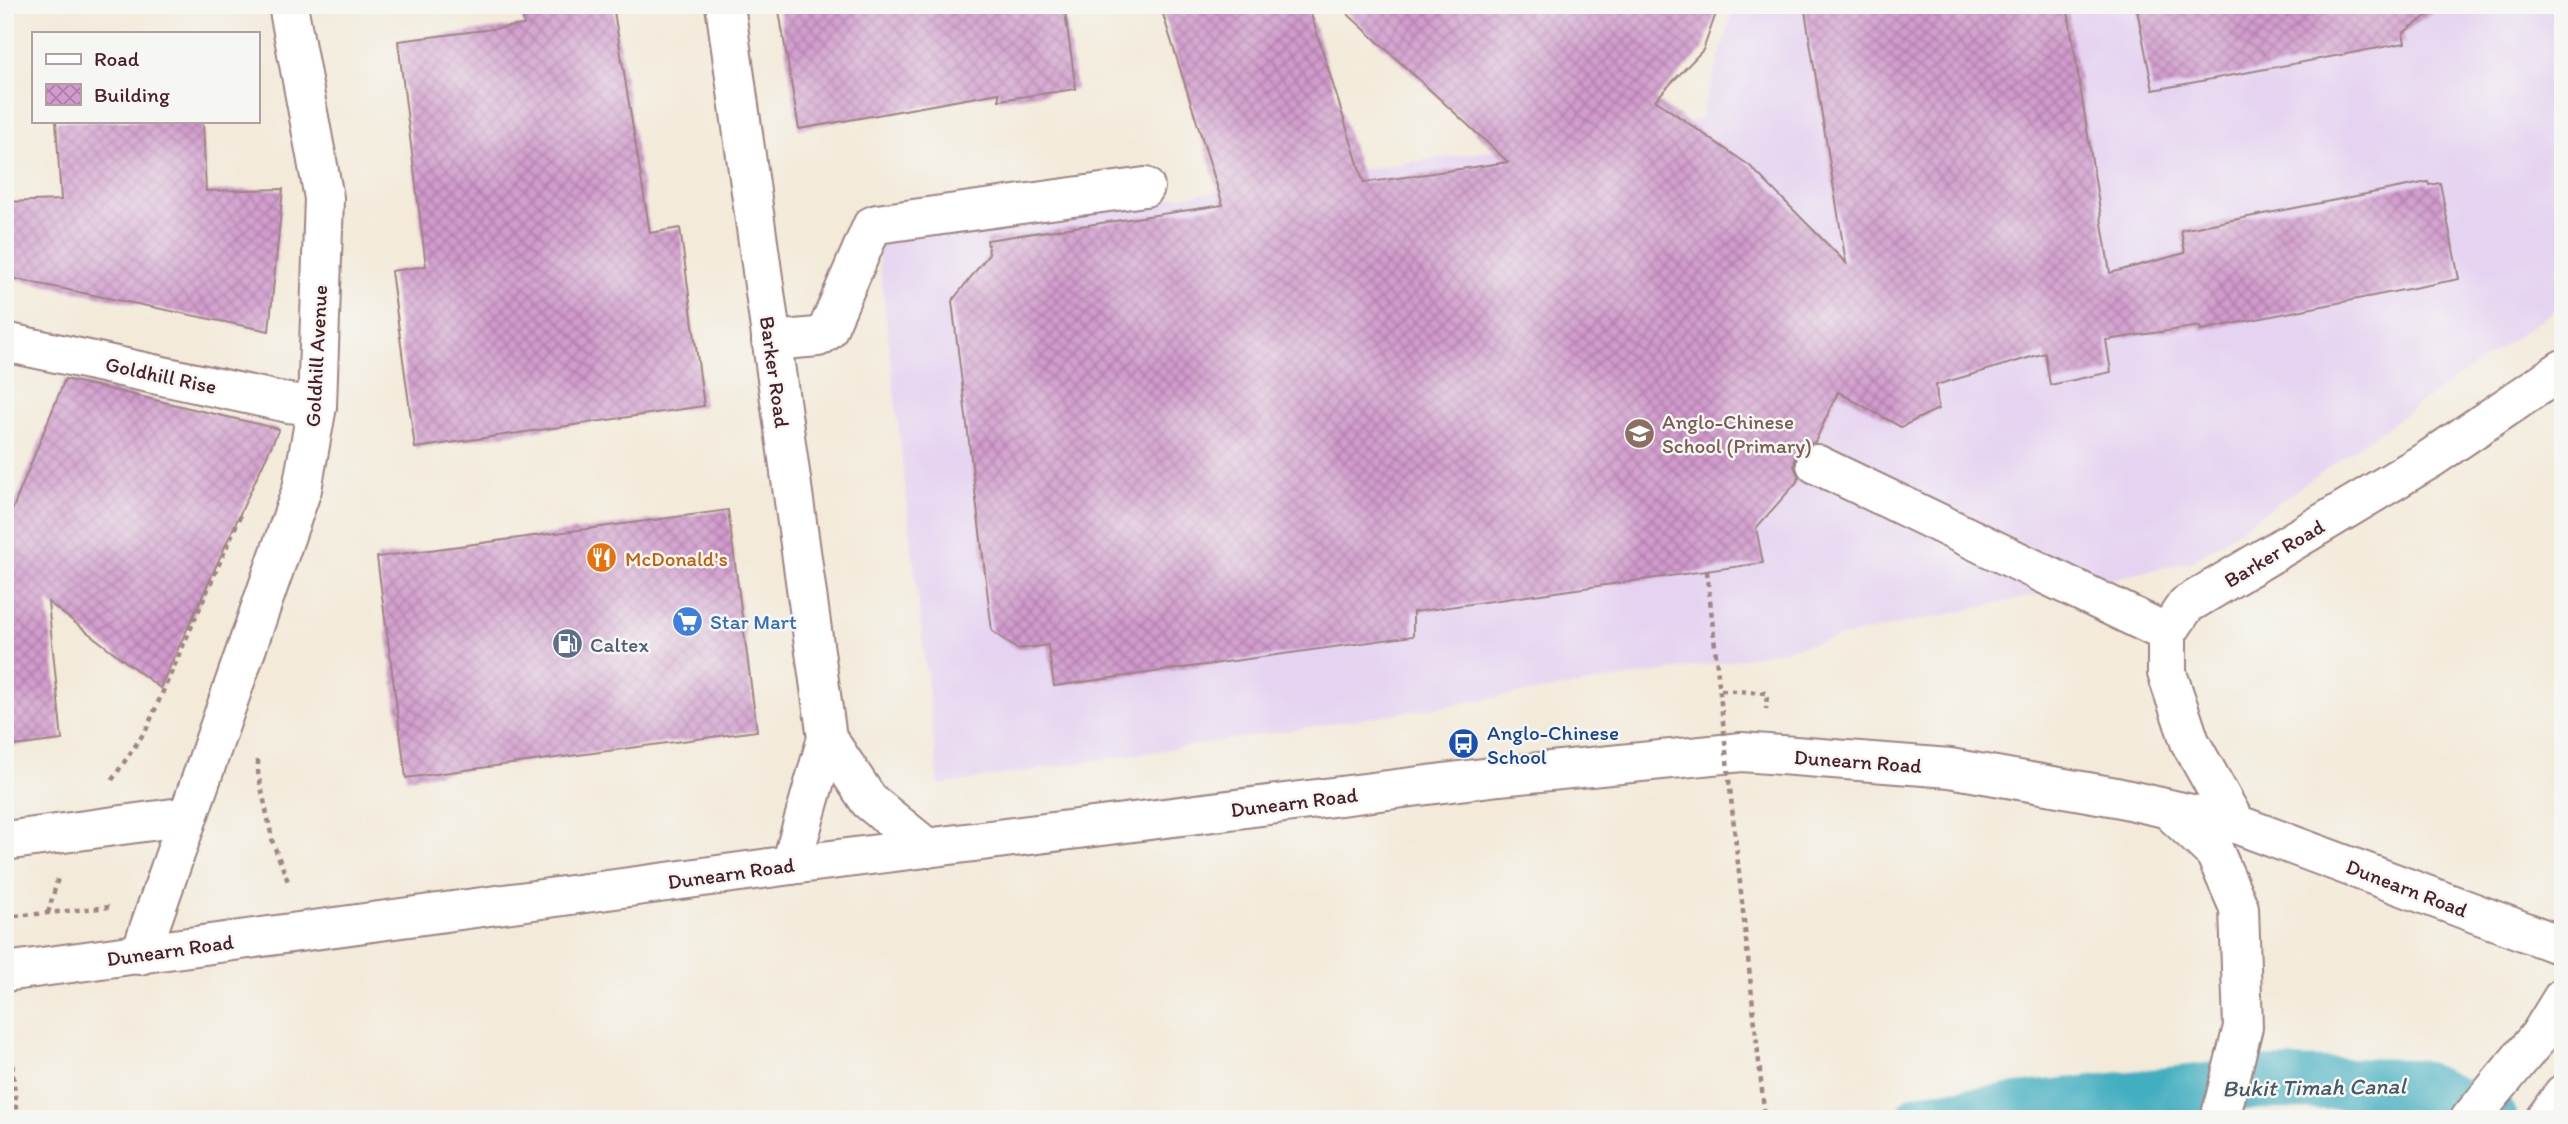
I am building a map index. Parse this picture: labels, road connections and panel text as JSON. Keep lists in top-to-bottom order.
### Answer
{
  "streets": {
    "main road": [
      "Goldhill Avenue",
      "Barker Road",
      "Goldhill Rise",
      "Dunearn Road"
    ]
  },
  "crossings": [
    ["Goldhill Avenue", "Goldhill Rise"],
    ["Goldhill Avenue", "Dunearn Road"],
    ["Barker Road", "Dunearn Road"]
  ],
  "water": ["Bukit Timah Canal"],
  "places": {
    "school or university": ["Anglo-Chinese School (Primary)"],
    "restaurant": ["McDonald's"],
    "supermarket": ["Star Mart"],
    "fuel station": ["Caltex"],
    "bus stop": ["Anglo-Chinese School"]
  },
  "legend": ["Road", "Building"]
}
